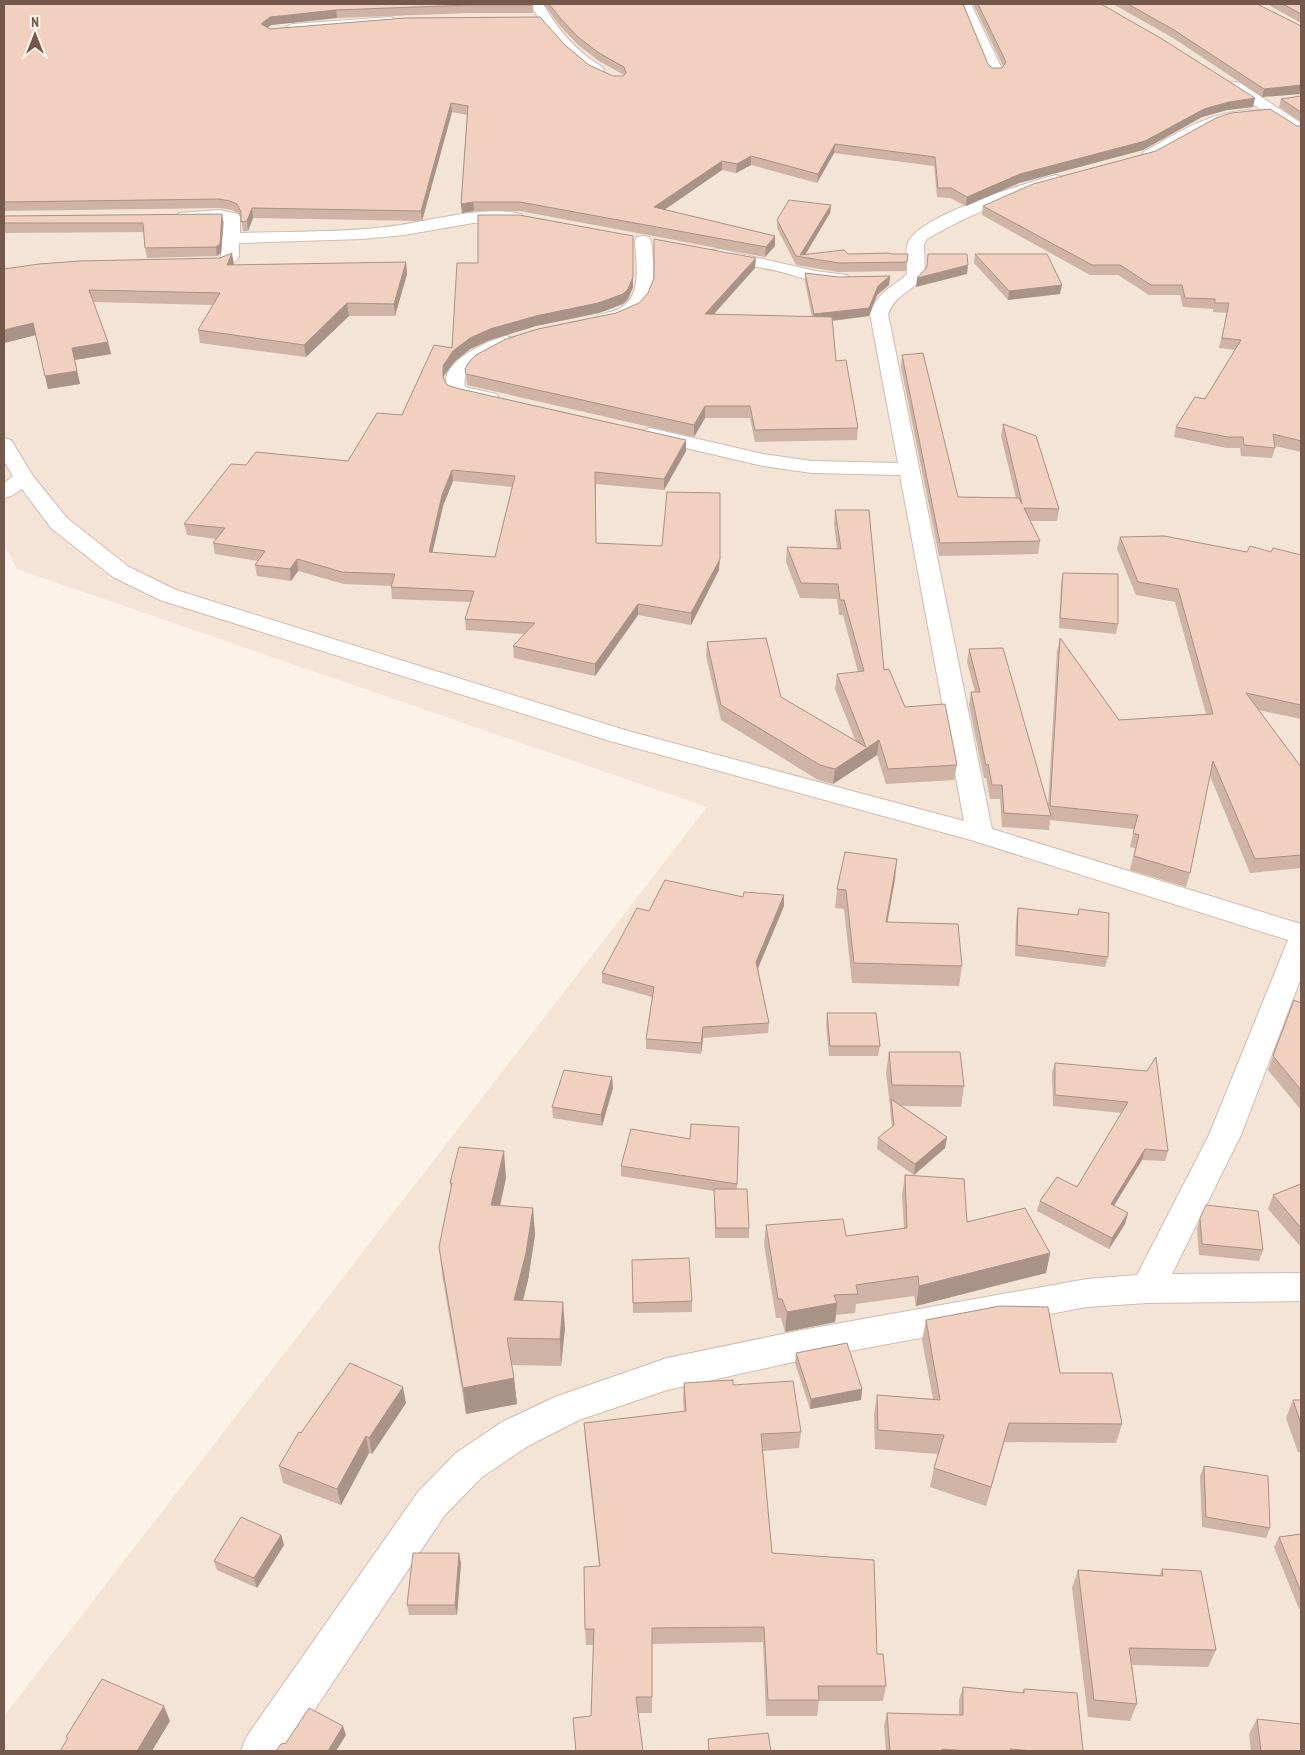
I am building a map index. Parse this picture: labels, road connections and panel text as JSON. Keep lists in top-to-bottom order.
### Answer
{
  "north": "top"
}
